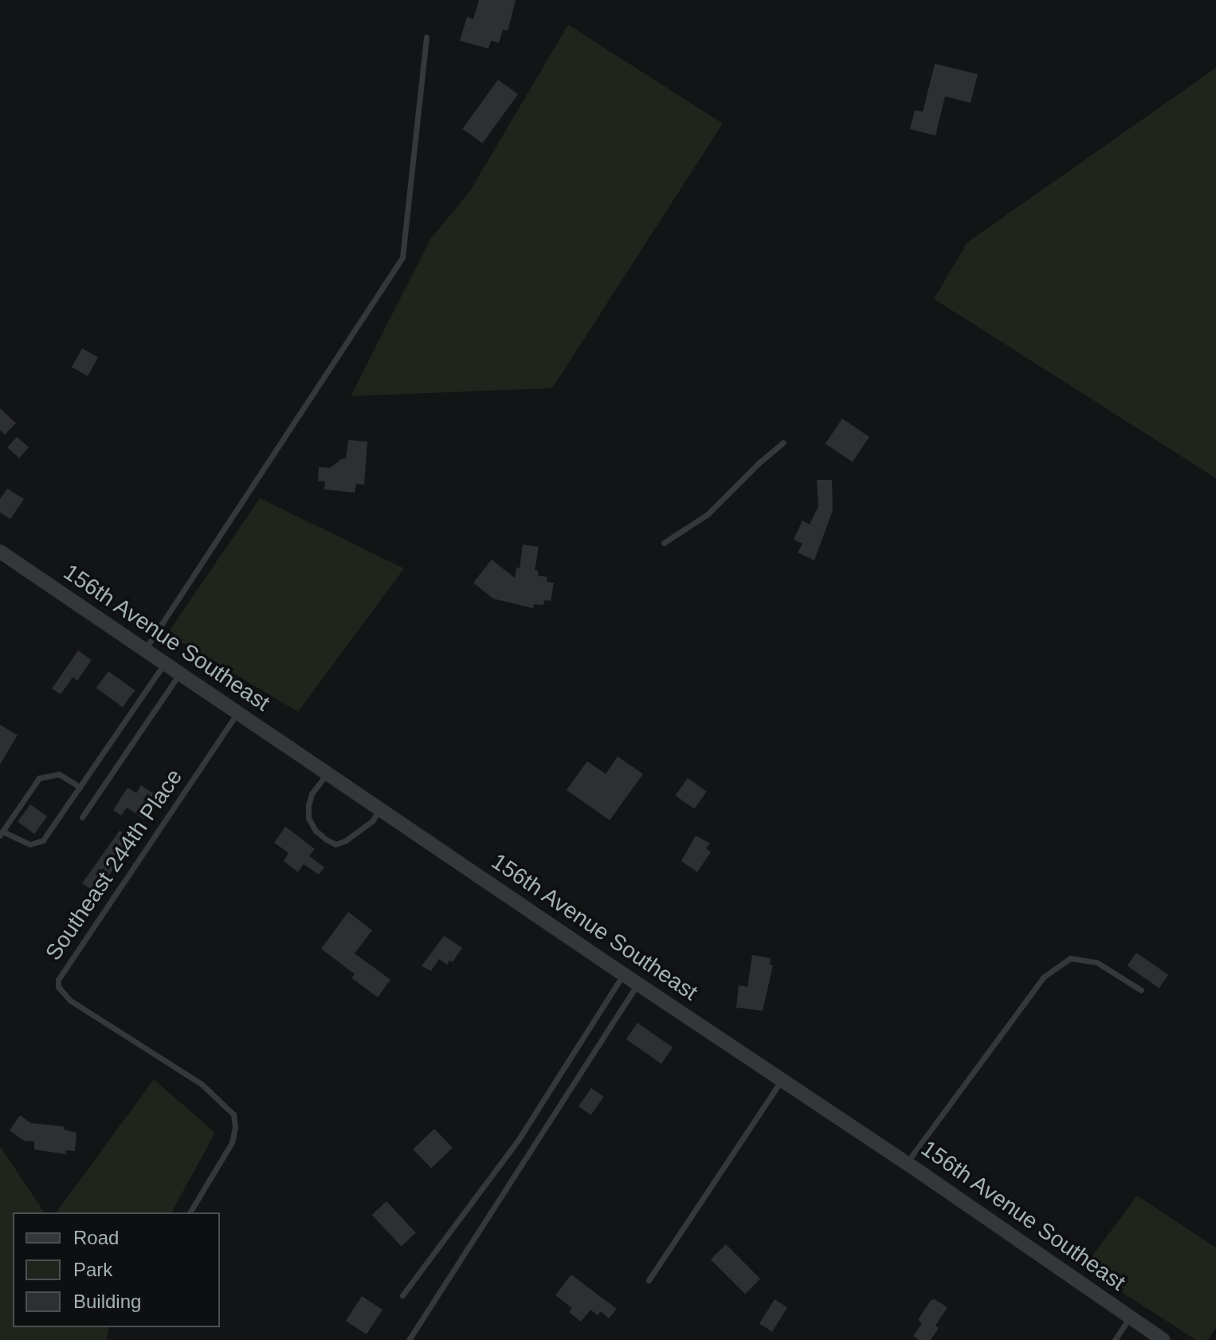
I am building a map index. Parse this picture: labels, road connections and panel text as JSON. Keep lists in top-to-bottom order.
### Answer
{
  "streets": {
    "street": ["156th Avenue Southeast"],
    "lane": ["Southeast 244th Place"]
  },
  "crossings": [
    ["156th Avenue Southeast", "Southeast 244th Place"]
  ],
  "legend": ["Road", "Park", "Building"]
}
